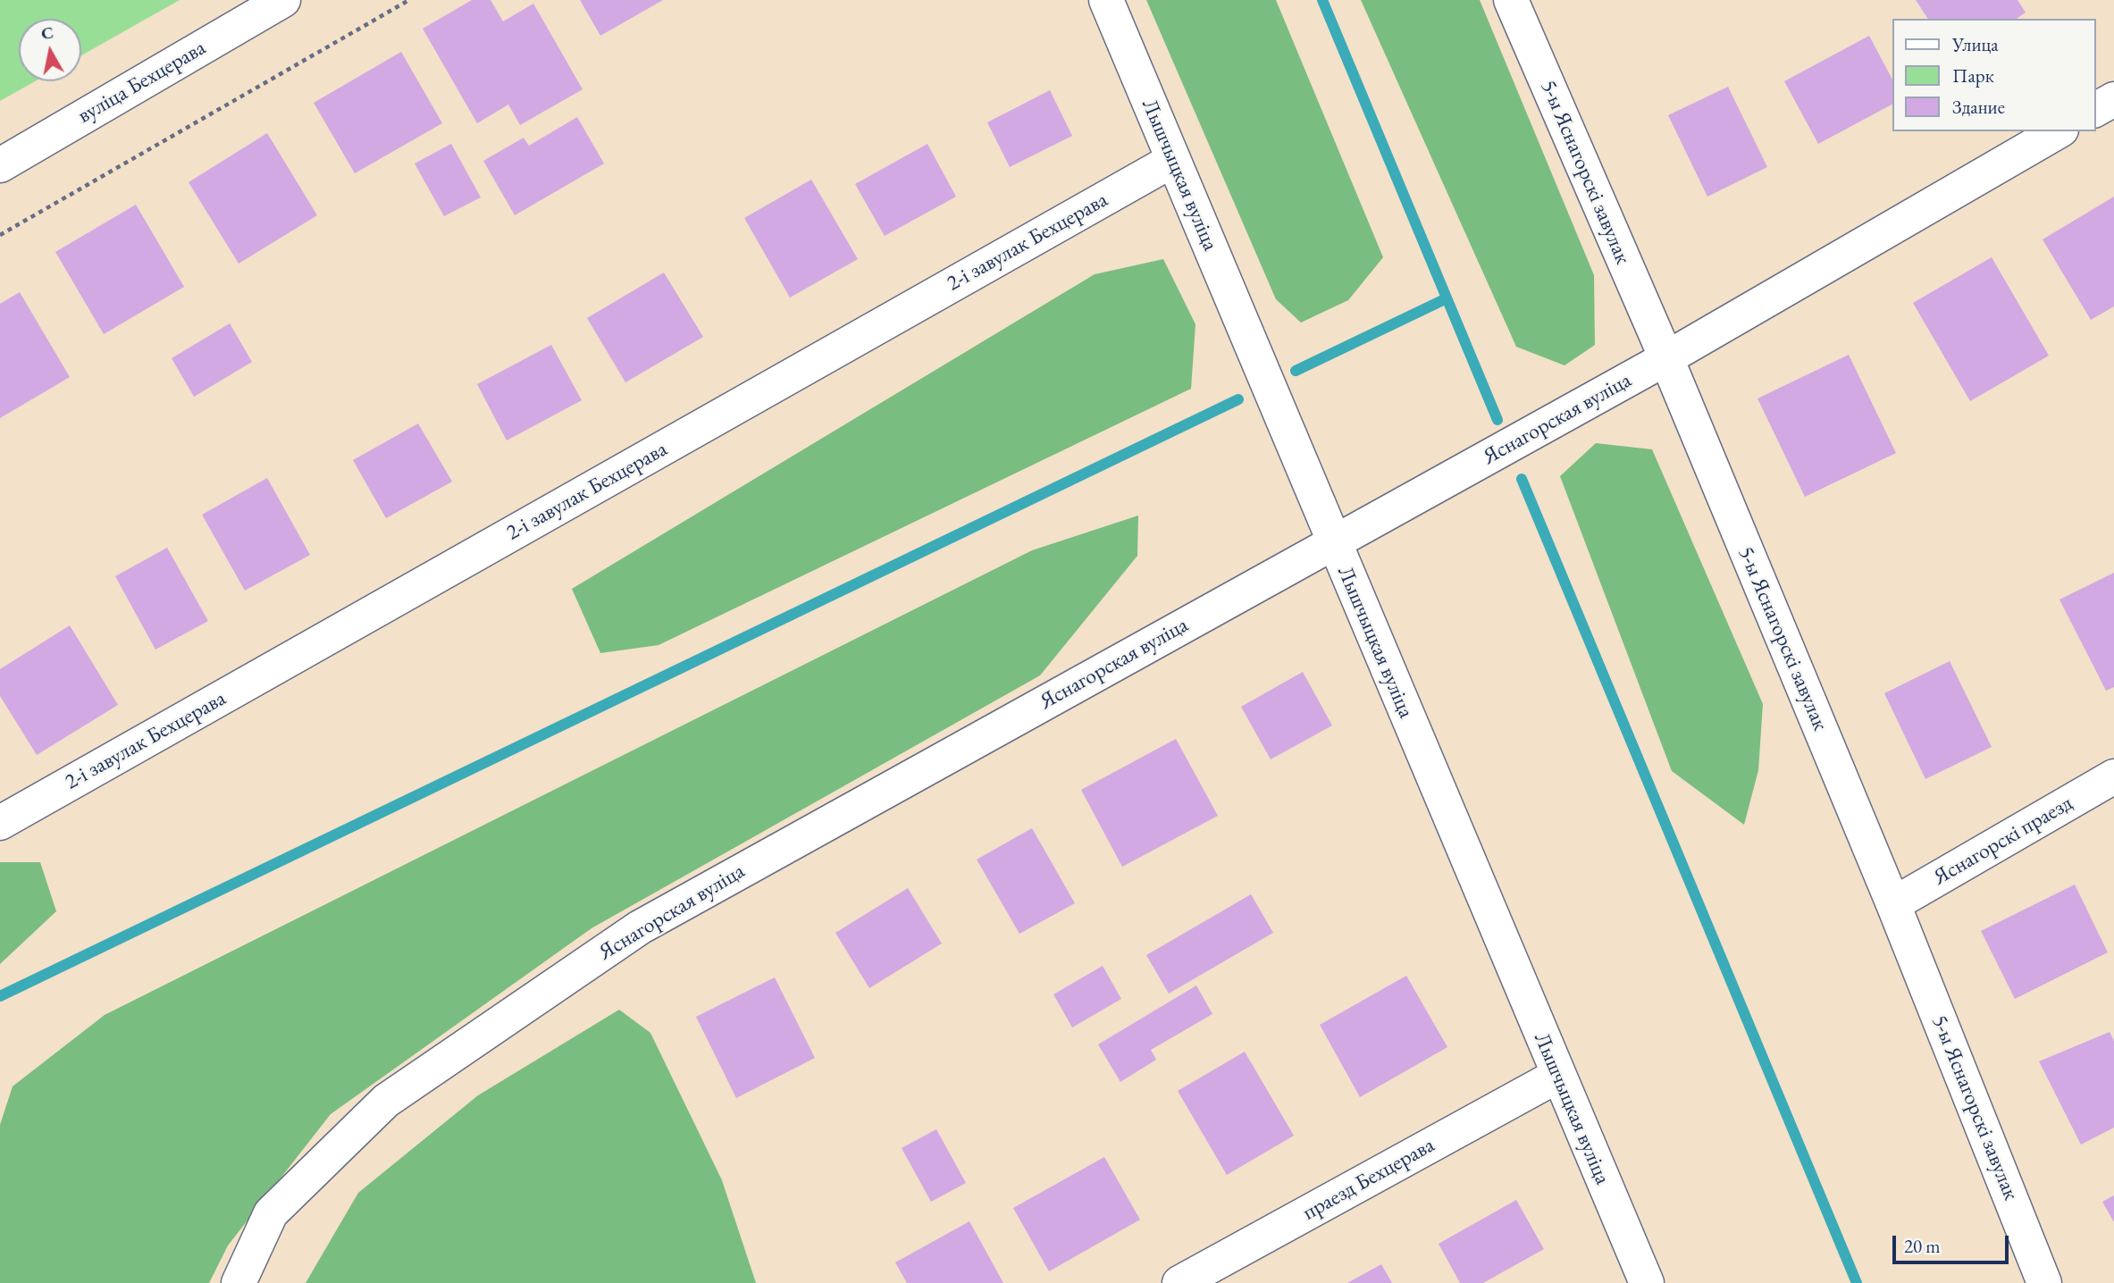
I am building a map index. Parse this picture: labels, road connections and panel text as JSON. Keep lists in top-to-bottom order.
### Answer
{
  "streets": {
    "street": [
      "вуліца Бехцерава",
      "5-ы Яснагорскі завулак",
      "Лышчыцкая вуліца",
      "2-і завулак Бехцерава",
      "Яснагорская вуліца",
      "Яснагорскі праезд",
      "праезд Бехцерава"
    ]
  },
  "crossings": [
    ["5-ы Яснагорскі завулак", "Яснагорская вуліца"],
    ["5-ы Яснагорскі завулак", "Яснагорскі праезд"],
    ["Лышчыцкая вуліца", "2-і завулак Бехцерава"],
    ["Лышчыцкая вуліца", "Яснагорская вуліца"],
    ["Лышчыцкая вуліца", "праезд Бехцерава"]
  ],
  "legend": ["Улица", "Парк", "Здание"],
  "scale_bar": "20 m",
  "north": "top"
}
